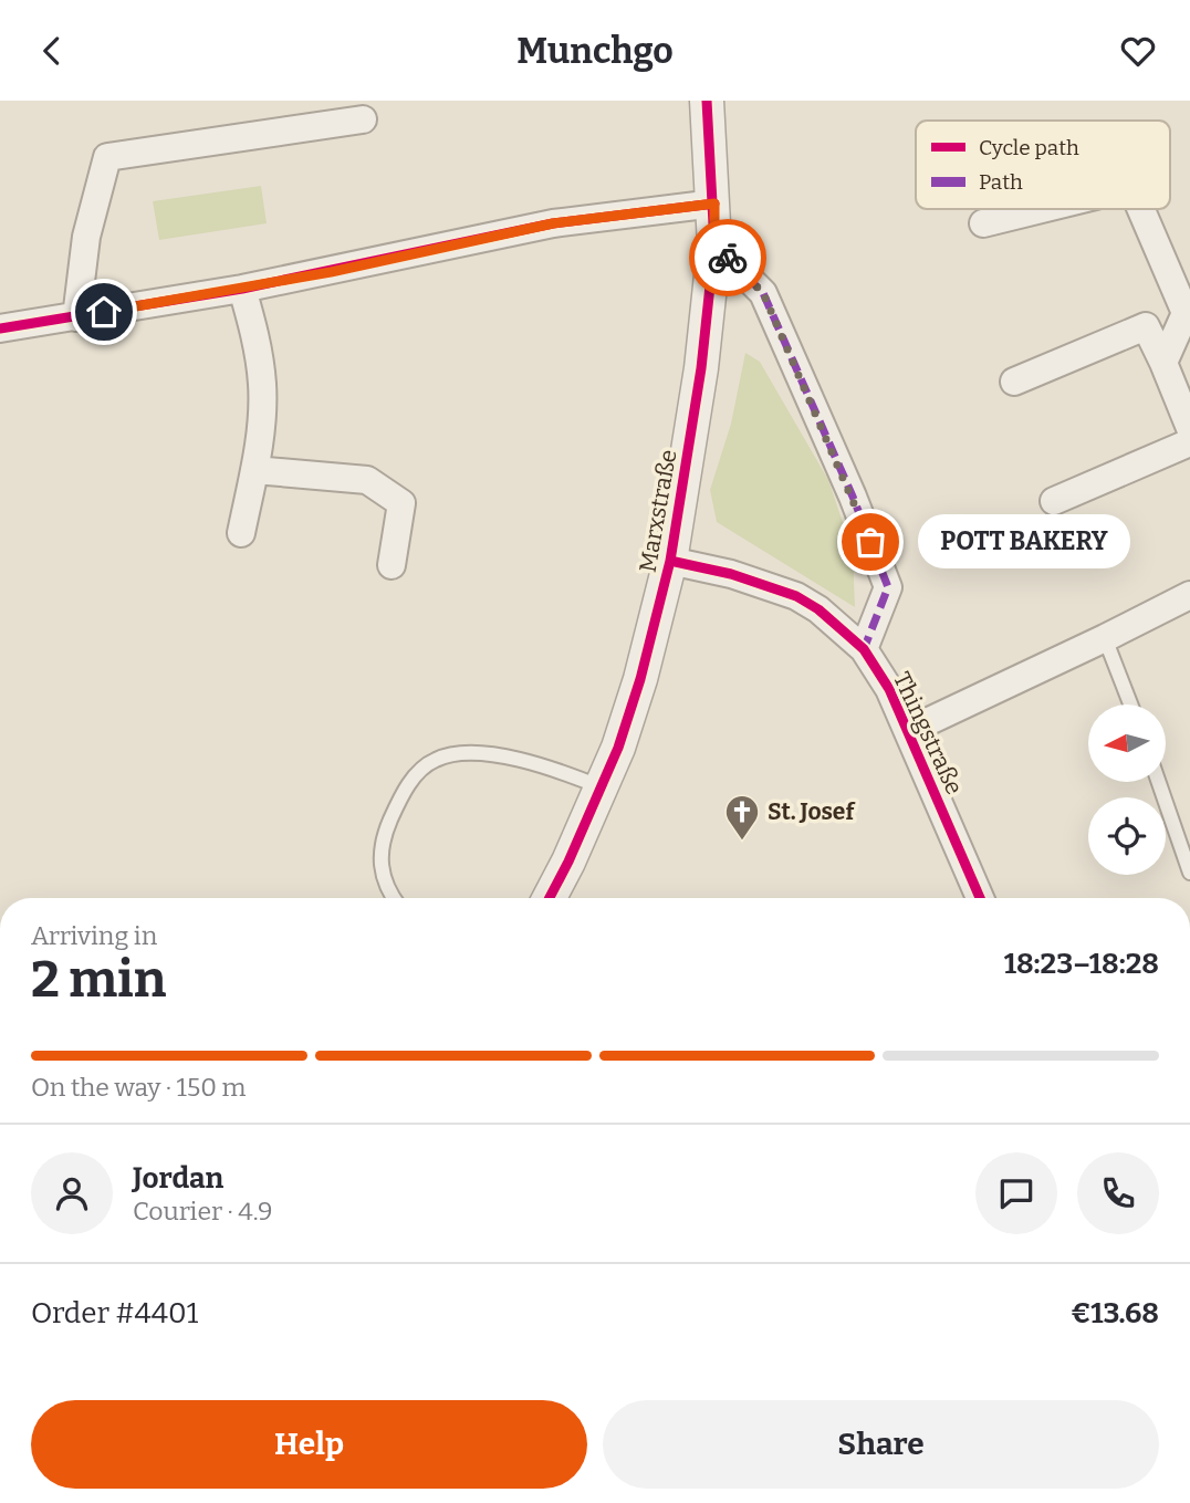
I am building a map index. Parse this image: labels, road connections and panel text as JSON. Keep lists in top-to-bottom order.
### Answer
{
  "streets": {
    "street": ["Marxstraße", "Thingstraße"]
  },
  "crossings": [
    ["Marxstraße", "Thingstraße"]
  ],
  "places": {
    "other": ["POTT BAKERY"],
    "church": ["St. Josef"]
  },
  "legend": ["Cycle path", "Path"],
  "north": "left",
  "page": {
    "header": "Munchgo",
    "bubble": "POTT BAKERY",
    "heading": ["2 min", "Arriving in", "18:23–18:28"],
    "panel": [
      "Jordan",
      "Courier · 4.9",
      "Order #4401",
      "€13.68"
    ],
    "bar": "On the way · 150 m",
    "buttons": ["Help", "Share"]
  }
}
